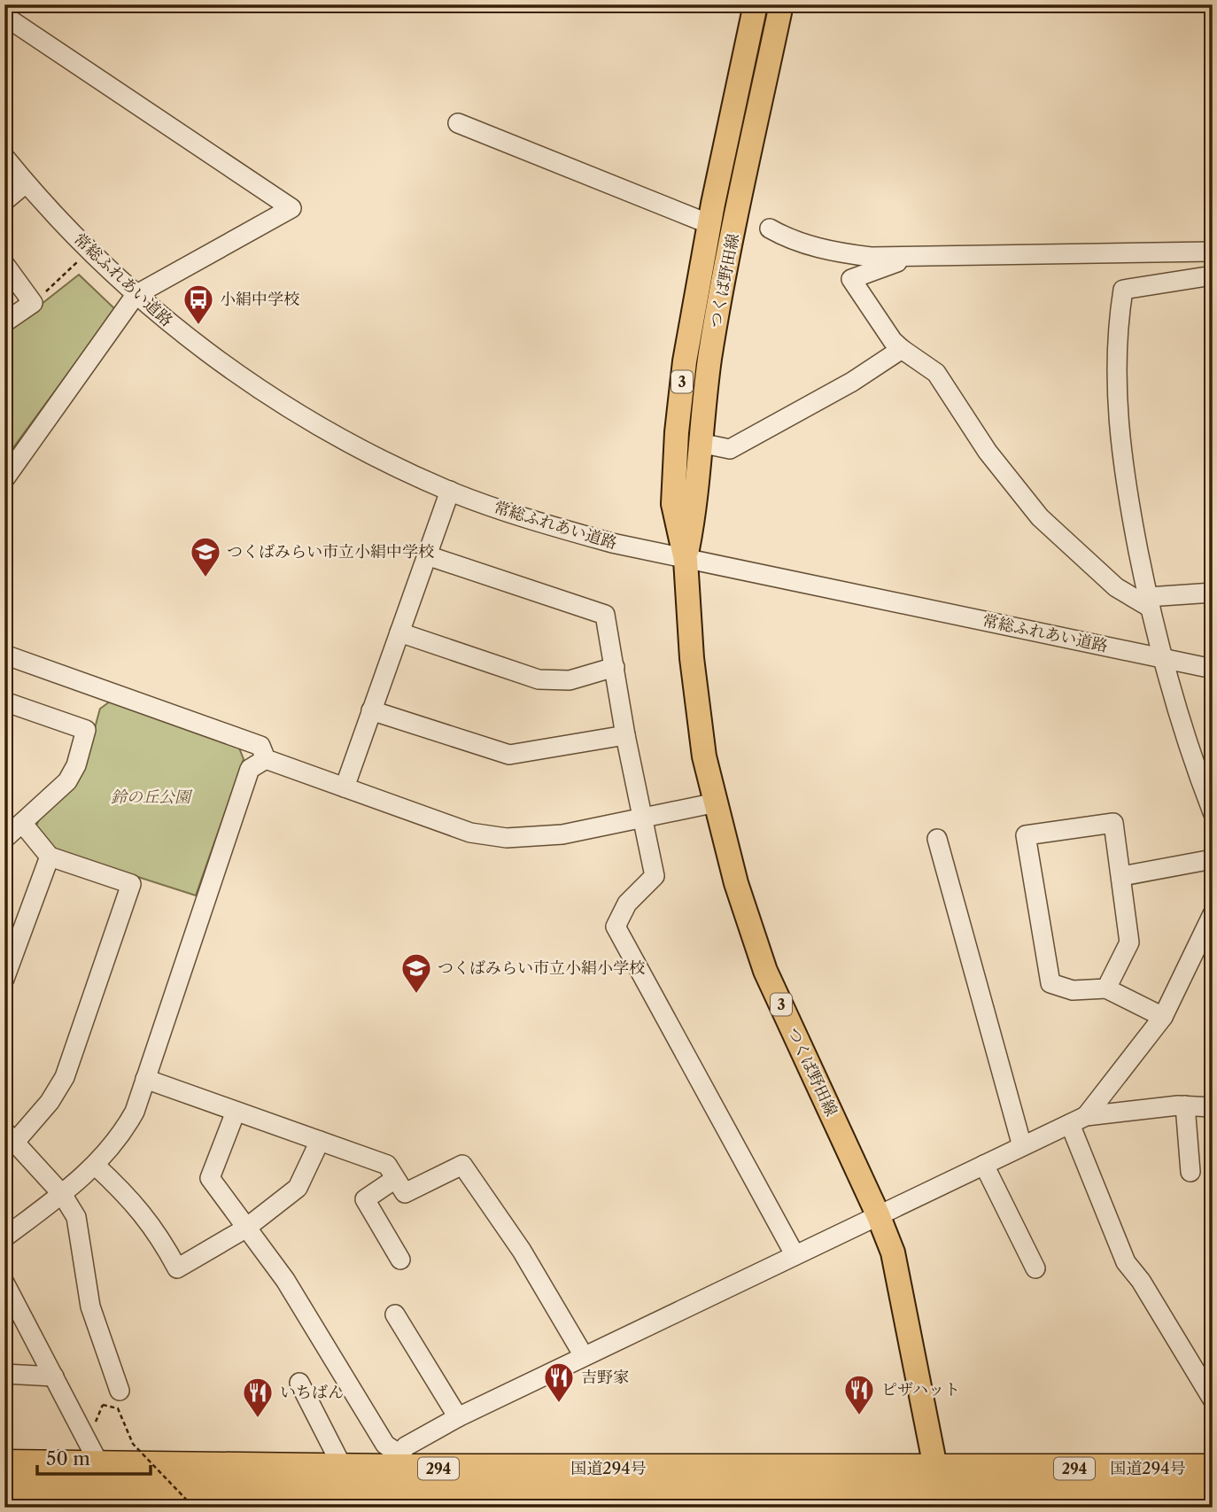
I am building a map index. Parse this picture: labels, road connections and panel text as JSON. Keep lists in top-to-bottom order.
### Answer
{
  "streets": {
    "highway": ["294", "国道294号"],
    "main road": ["つくば野田線", "3"],
    "street": ["常総ふれあい道路"]
  },
  "crossings": [
    ["常総ふれあい道路", "つくば野田線"],
    ["つくば野田線", "国道294号"]
  ],
  "parks": ["鈴の丘公園"],
  "places": {
    "bus stop": ["小絹中学校"],
    "school or university": ["つくばみらい市立小絹中学校", "つくばみらい市立小絹小学校"],
    "restaurant": ["吉野家", "ピザハット", "いちばん"]
  },
  "scale_bar": "50 m"
}
